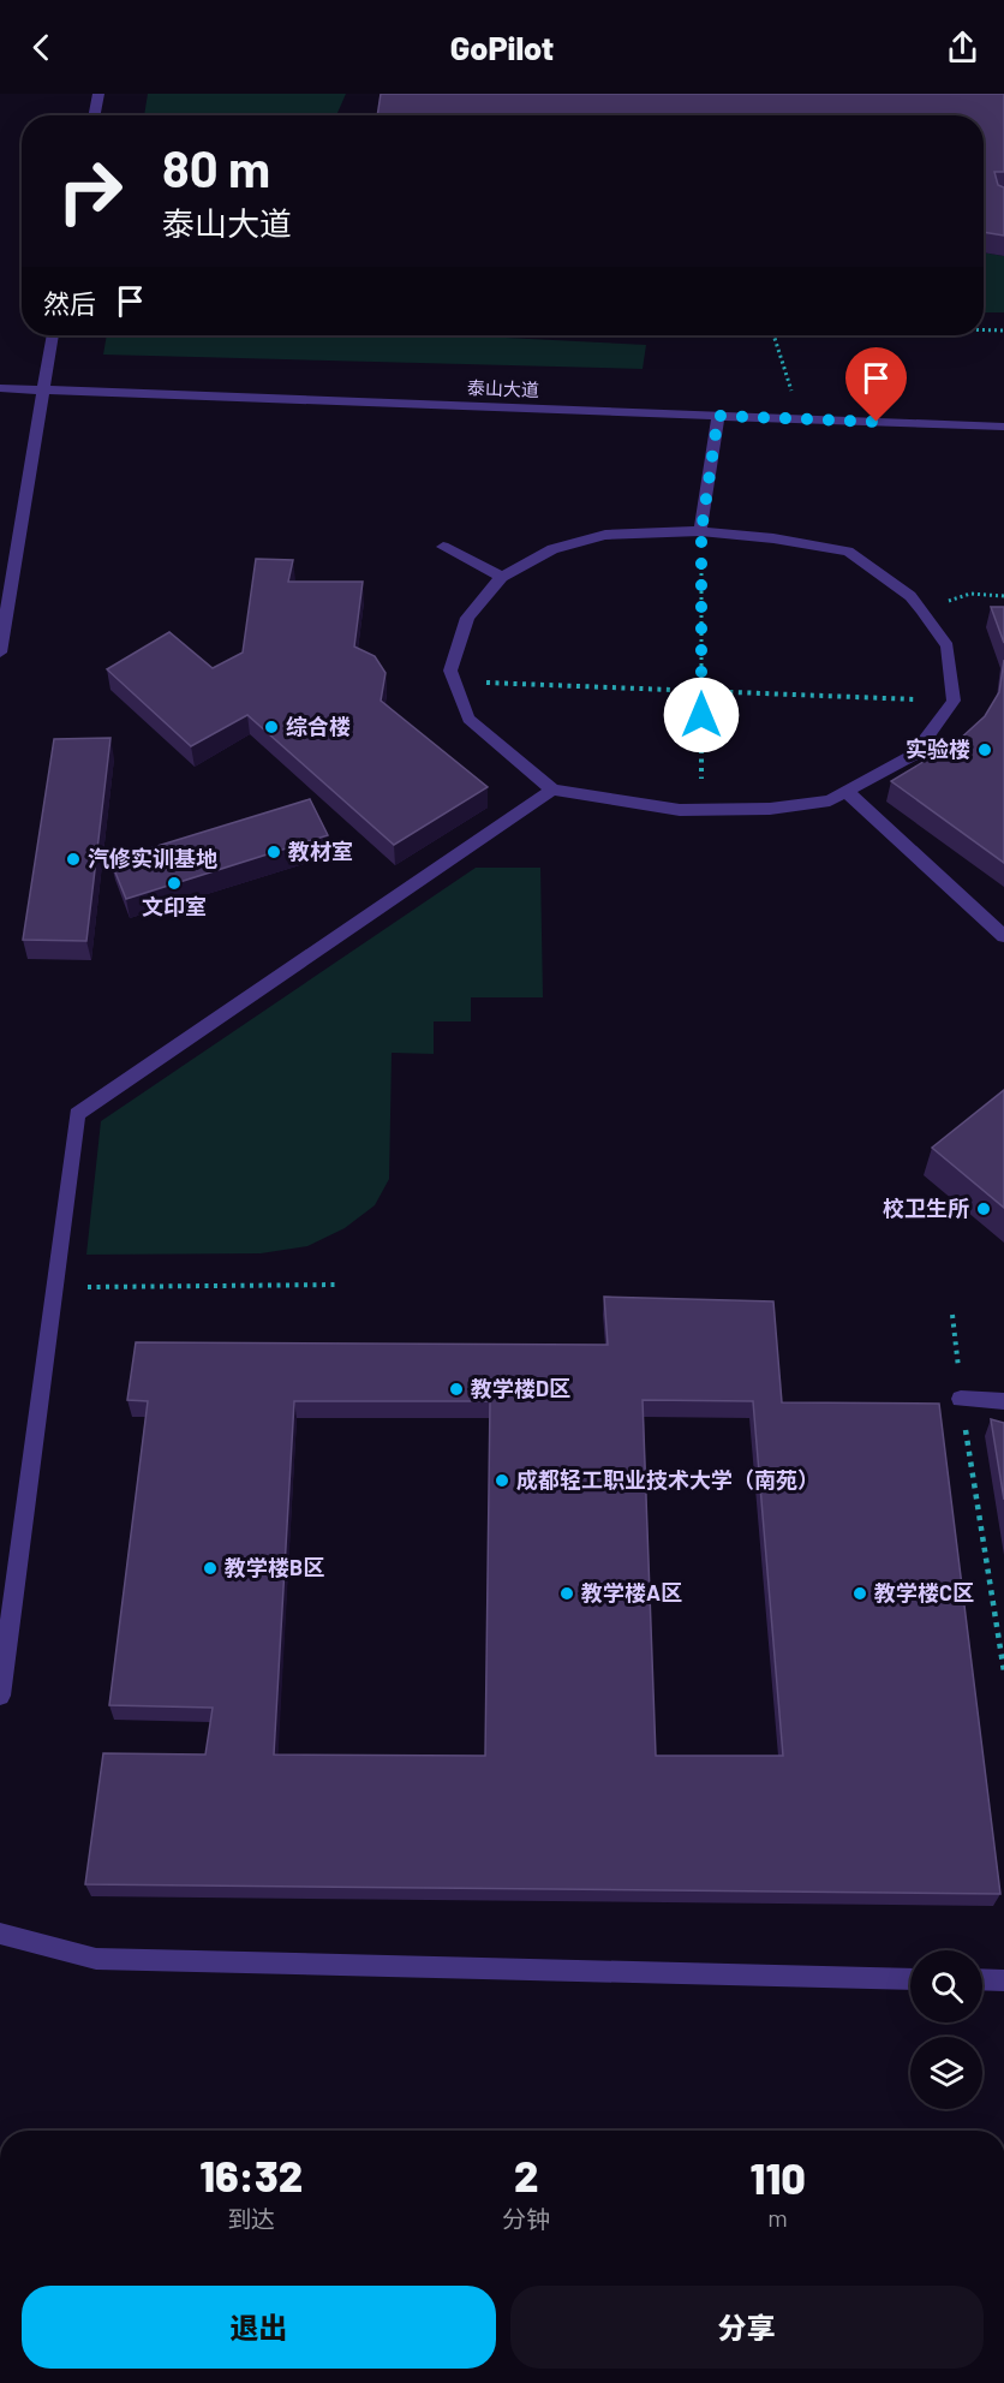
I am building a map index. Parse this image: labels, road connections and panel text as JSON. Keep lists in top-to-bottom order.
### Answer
{
  "streets": {
    "street": ["泰山大道"]
  },
  "places": [
    "综合楼",
    "实验楼",
    "教材室",
    "汽修实训基地",
    "文印室",
    "校卫生所",
    "教学楼D区",
    "成都轻工职业技术大学（南苑）",
    "教学楼B区",
    "教学楼A区",
    "教学楼C区"
  ],
  "page": {
    "header": "GoPilot",
    "turn": ["80 m", "泰山大道"],
    "then": "然后",
    "eta": [
      "16:32",
      "到达",
      "2",
      "分钟",
      "110",
      "m"
    ],
    "buttons": ["退出", "分享"]
  }
}
